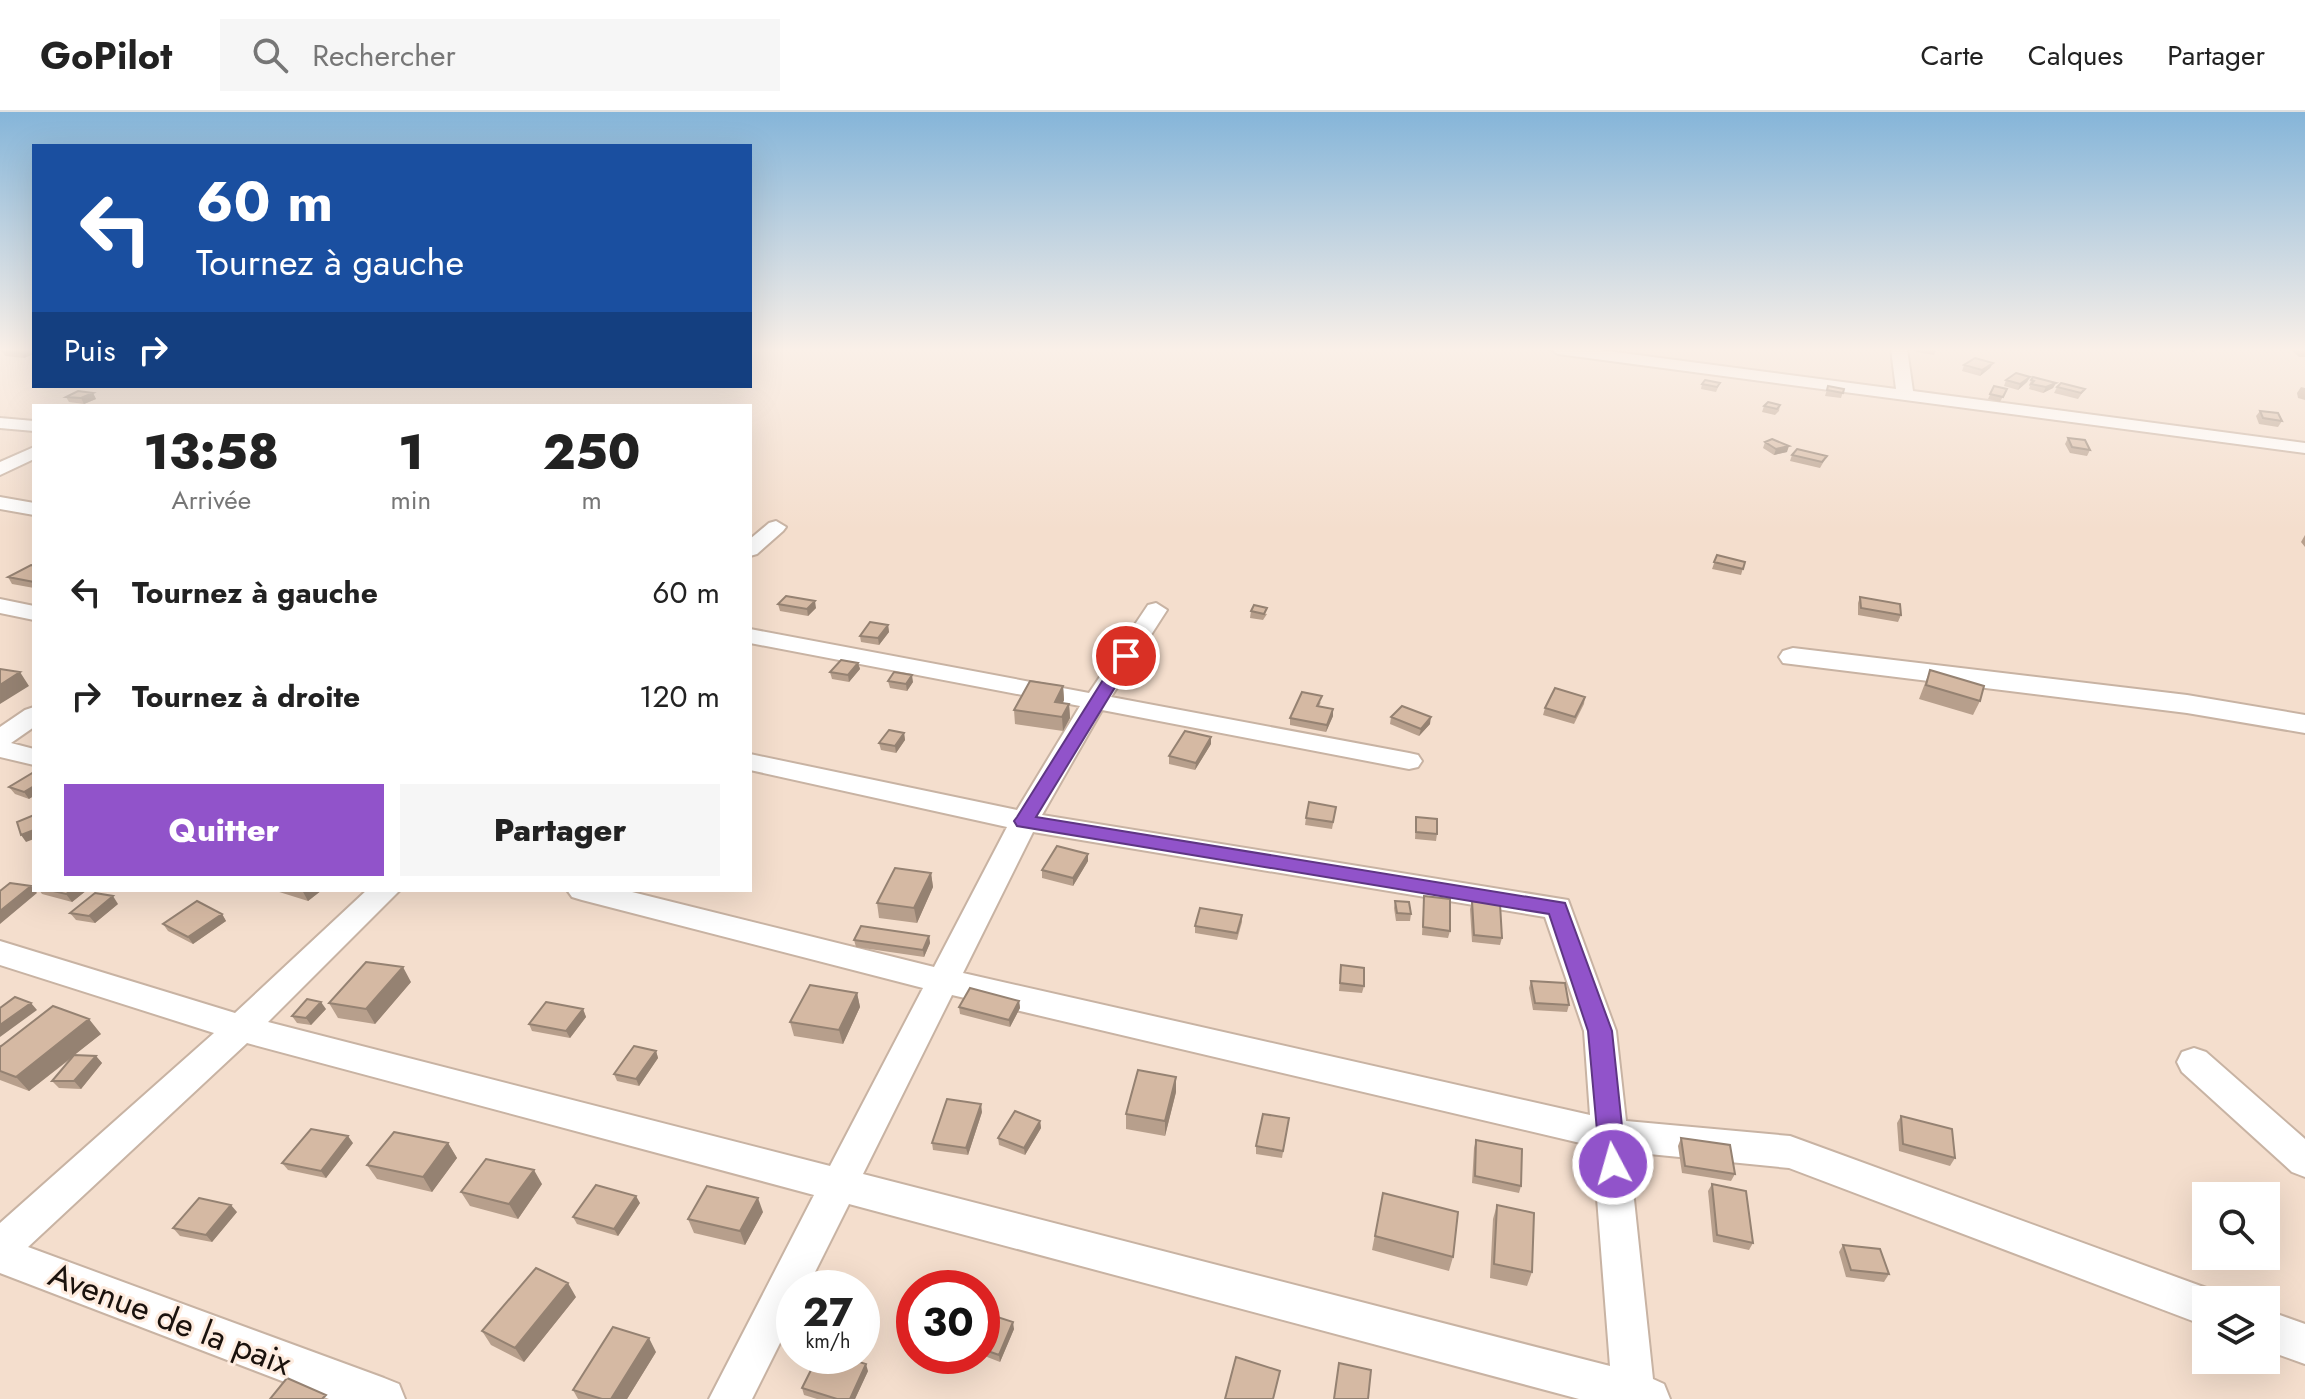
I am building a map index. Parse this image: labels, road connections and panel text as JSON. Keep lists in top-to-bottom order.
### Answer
{
  "streets": {
    "street": ["Avenue de la paix"]
  },
  "page": {
    "header": "GoPilot",
    "search": "Rechercher",
    "nav": ["Carte", "Calques", "Partager"],
    "turn": ["60 m", "Tournez à gauche"],
    "then": "Puis",
    "eta": [
      "13:58",
      "Arrivée",
      "1",
      "min",
      "250",
      "m"
    ],
    "list": [
      {
        "name": "Tournez à gauche",
        "value": "60 m"
      },
      {
        "name": "Tournez à droite",
        "value": "120 m"
      }
    ],
    "buttons": ["Quitter", "Partager"],
    "speed": "27 km/h",
    "limit": "30"
  }
}
